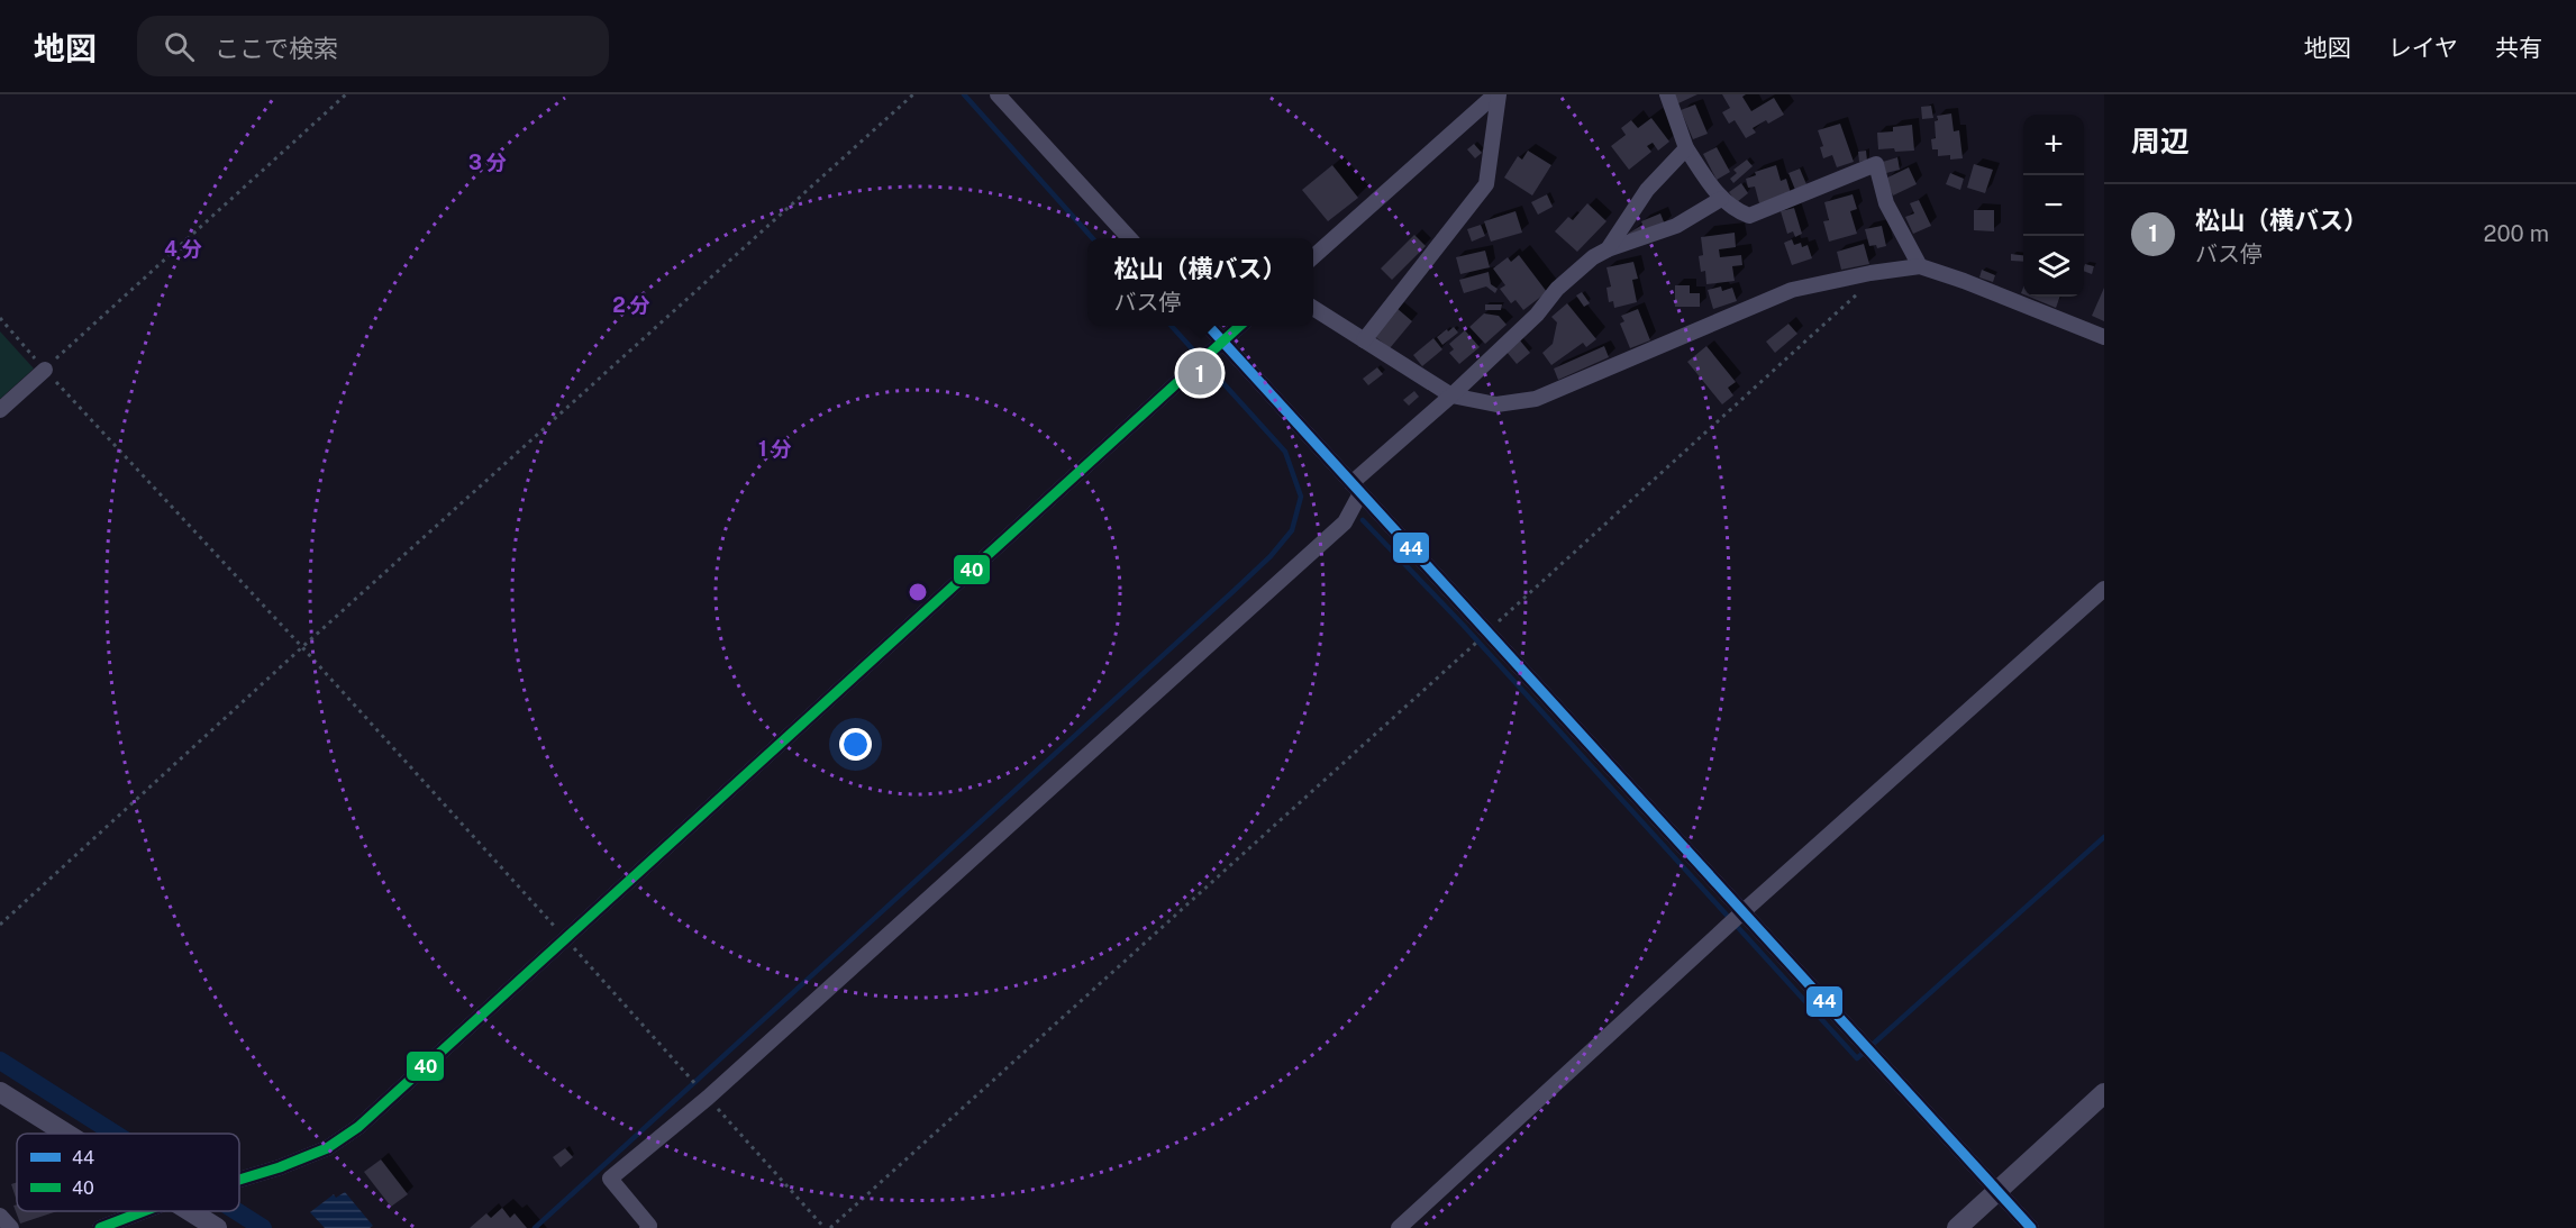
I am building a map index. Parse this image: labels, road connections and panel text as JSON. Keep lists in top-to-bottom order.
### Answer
{
  "lines": ["transit line 44", "transit line 40"],
  "legend": ["44", "40"],
  "page": {
    "header": "地図",
    "search": "ここで検索",
    "nav": ["地図", "レイヤ", "共有"],
    "heading": "周辺",
    "map_buttons": ["+", "−"],
    "list": [
      {
        "mark": "1",
        "name": "松山（横バス）",
        "note": "バス停",
        "value": "200 m"
      }
    ],
    "popup": ["松山（横バス）", "バス停"],
    "pins": "1"
  },
  "rings": [
    "3 分",
    "4 分",
    "2 分",
    "1 分"
  ]
}
